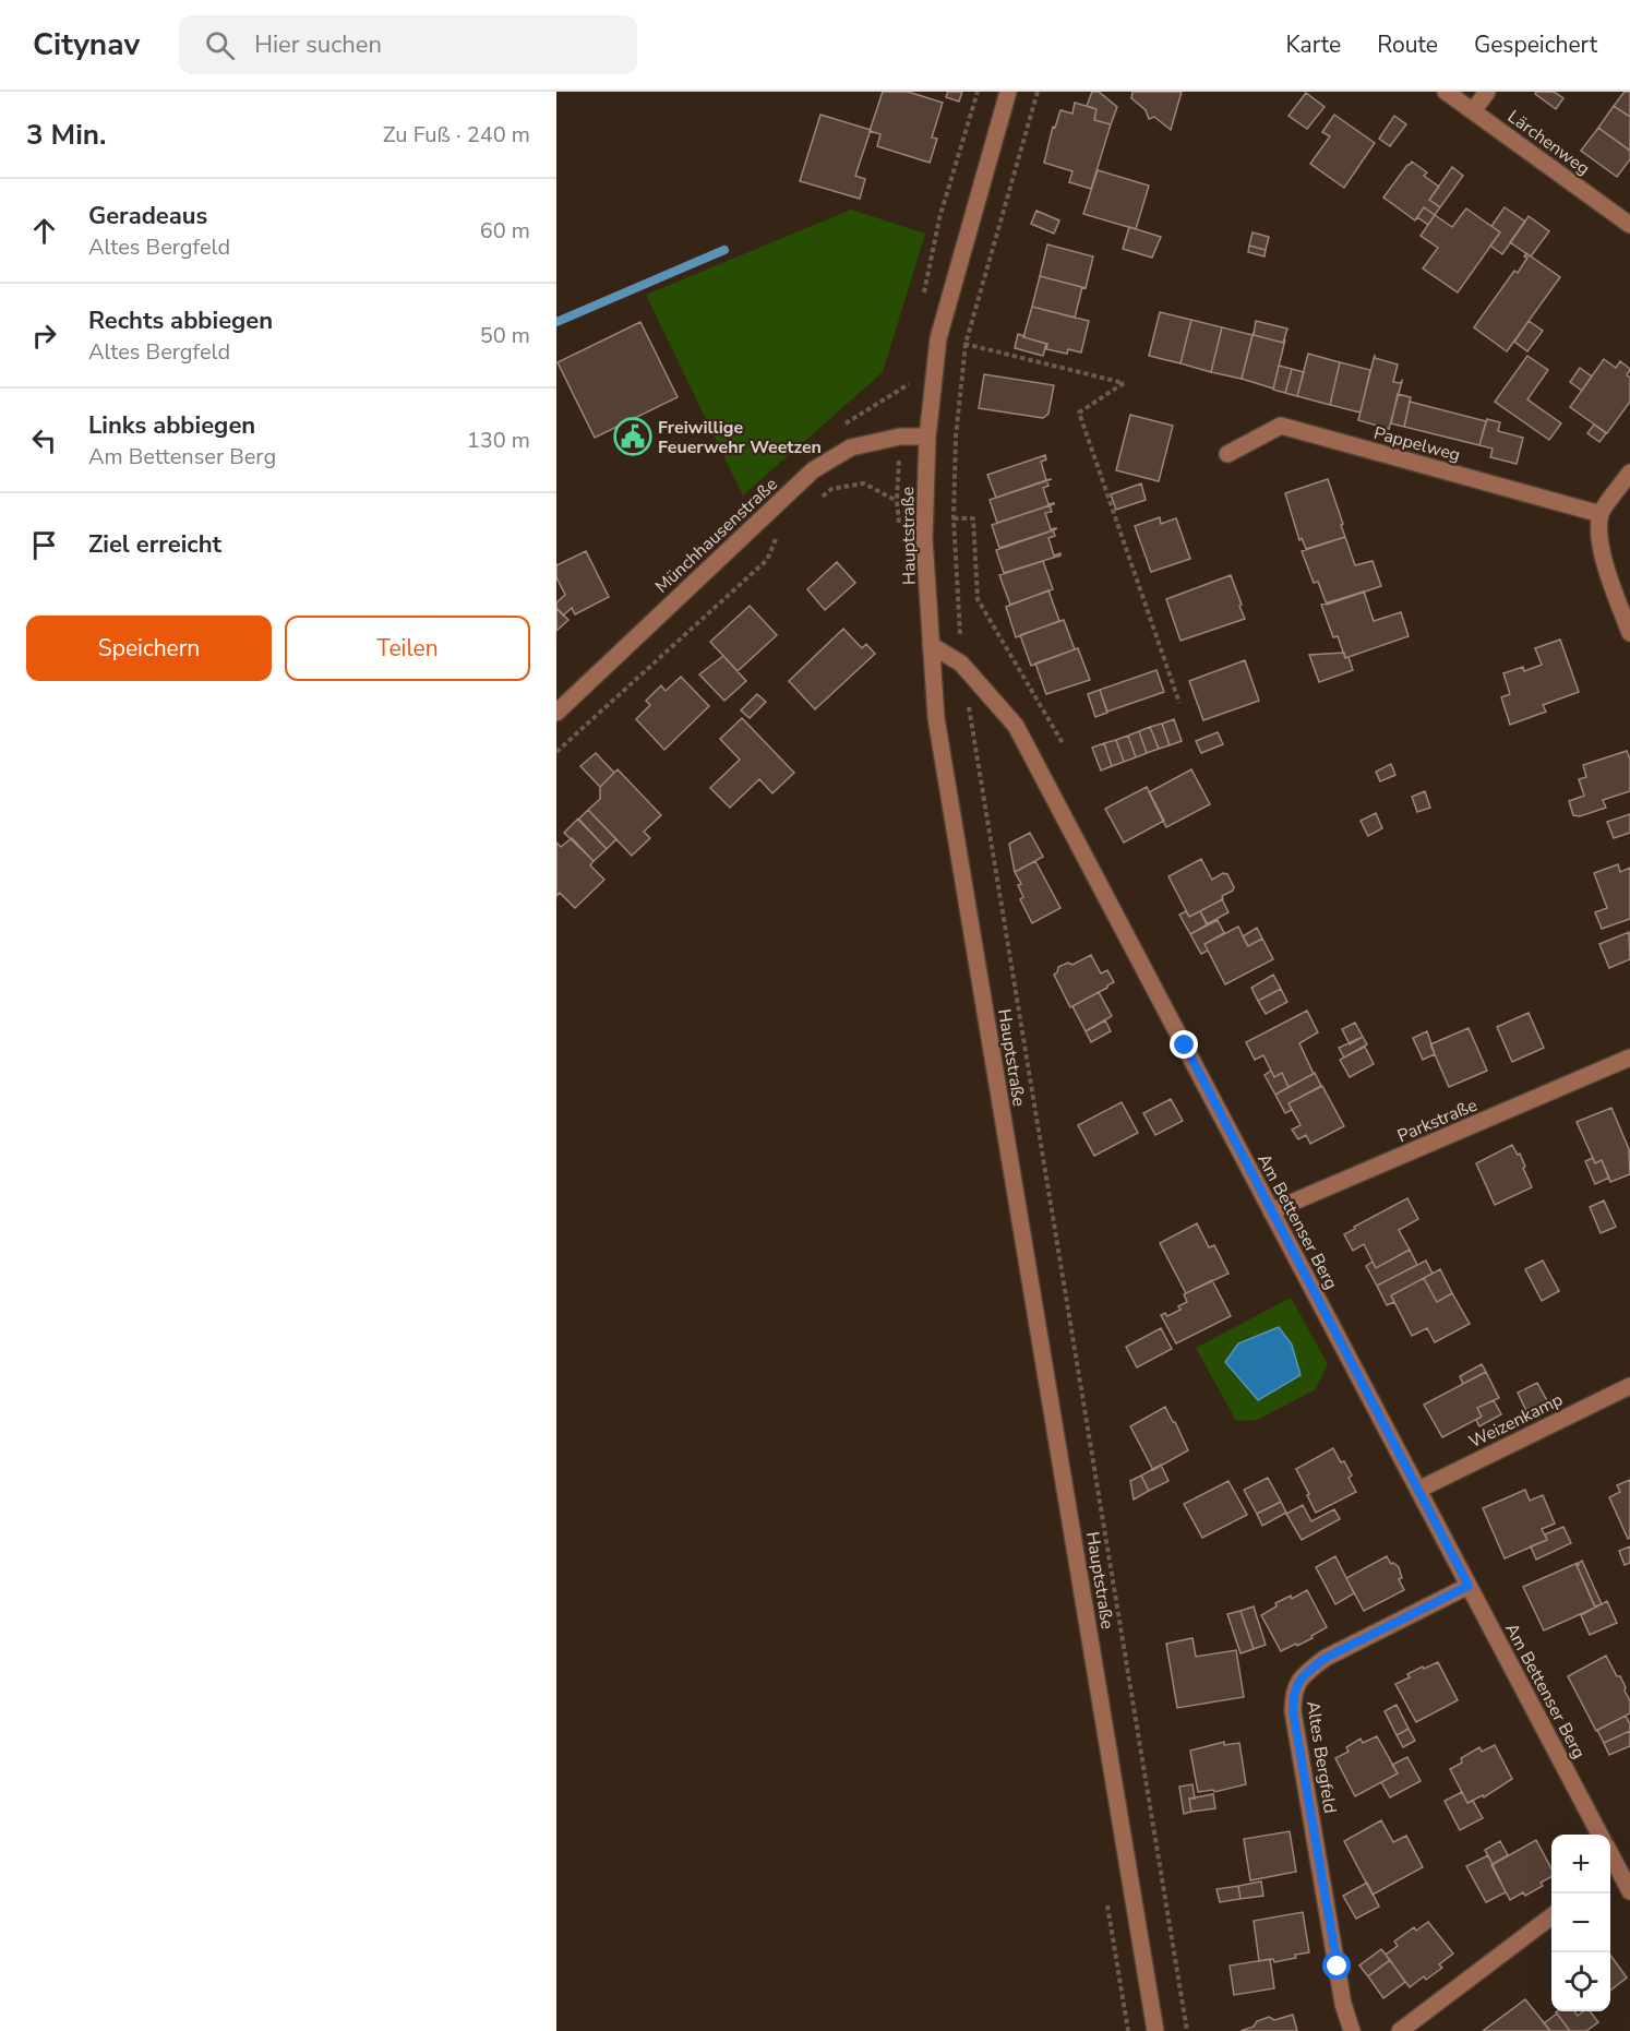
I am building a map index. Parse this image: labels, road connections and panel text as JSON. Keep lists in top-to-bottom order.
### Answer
{
  "streets": {
    "street": [
      "Lärchenweg",
      "Pappelweg",
      "Münchhausenstraße",
      "Hauptstraße",
      "Parkstraße",
      "Am Bettenser Berg",
      "Weizenkamp",
      "Altes Bergfeld"
    ]
  },
  "crossings": [
    ["Münchhausenstraße", "Hauptstraße"],
    ["Hauptstraße", "Am Bettenser Berg"],
    ["Parkstraße", "Am Bettenser Berg"],
    ["Am Bettenser Berg", "Weizenkamp"],
    ["Am Bettenser Berg", "Altes Bergfeld"]
  ],
  "places": {
    "public building": ["Freiwillige Feuerwehr Weetzen"]
  },
  "page": {
    "header": "Citynav",
    "search": "Hier suchen",
    "nav": ["Karte", "Route", "Gespeichert"],
    "heading": ["3 Min.", "Zu Fuß · 240 m"],
    "list": [
      ["Geradeaus", "Altes Bergfeld", "60 m"],
      ["Rechts abbiegen", "Altes Bergfeld", "50 m"],
      ["Links abbiegen", "Am Bettenser Berg", "130 m"],
      "Ziel erreicht"
    ],
    "buttons": ["Speichern", "Teilen"],
    "map_buttons": ["+", "−"]
  }
}
